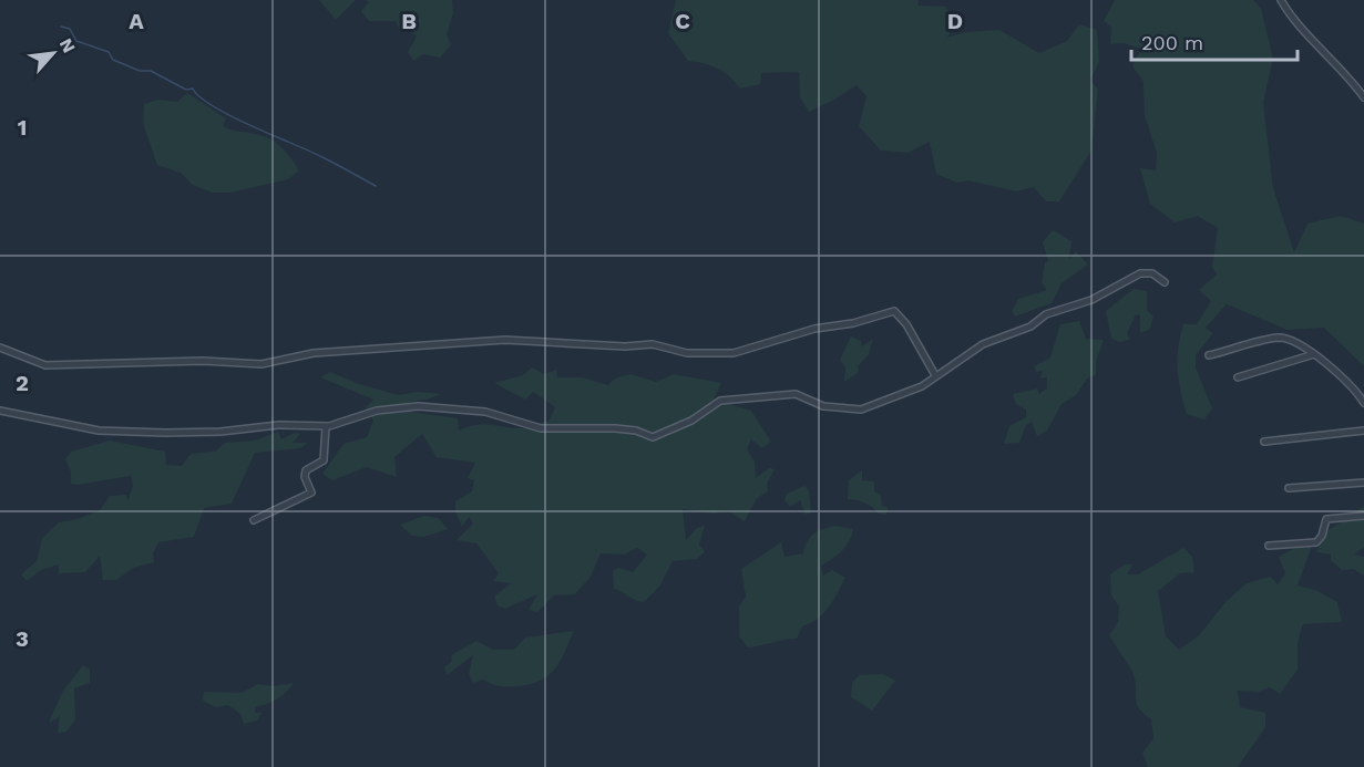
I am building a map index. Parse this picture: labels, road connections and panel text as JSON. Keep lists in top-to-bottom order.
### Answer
{
  "scale_bar": "200 m",
  "north": "top right",
  "grid": {
    "columns": [
      "A",
      "B",
      "C",
      "D"
    ],
    "rows": ["1", "2", "3"]
  }
}
